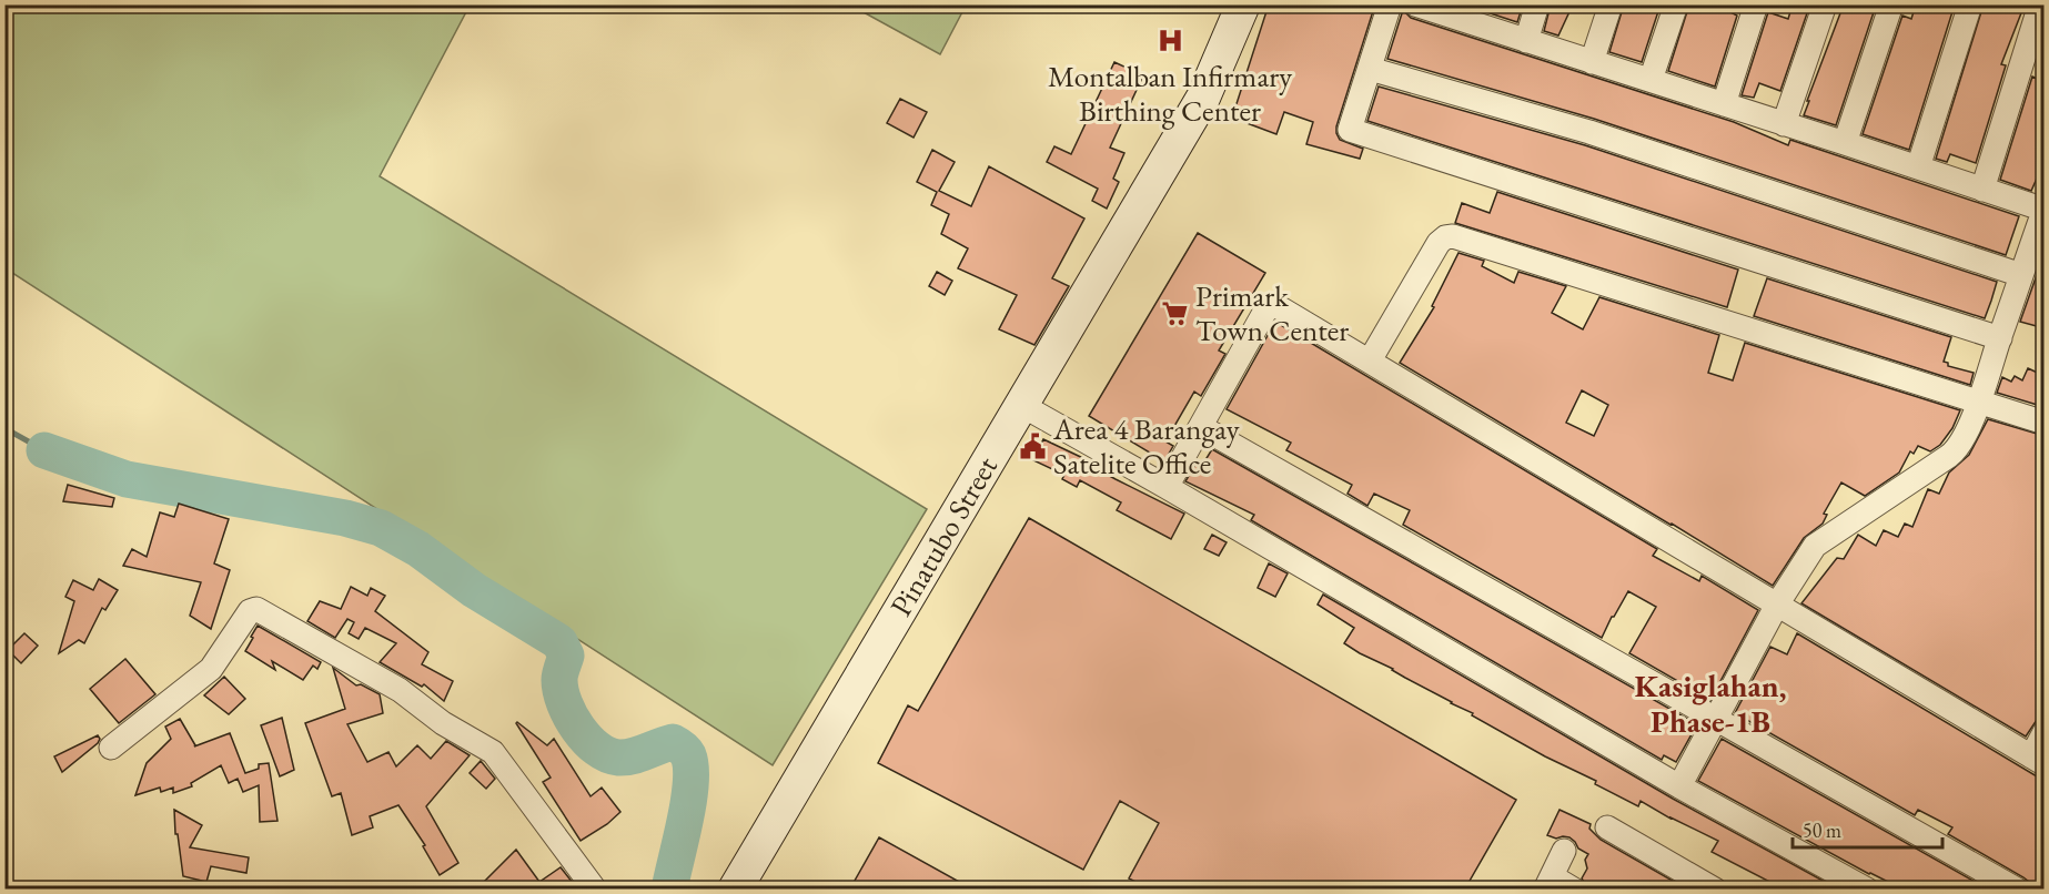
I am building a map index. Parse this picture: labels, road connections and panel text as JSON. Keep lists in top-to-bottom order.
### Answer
{
  "streets": {
    "street": ["Pinatubo Street"]
  },
  "districts": ["Kasiglahan, Phase-1B"],
  "places": {
    "hospital": ["Montalban Infirmary Birthing Center"],
    "supermarket": ["Primark Town Center"],
    "public building": ["Area 4 Barangay Satelite Office"]
  },
  "scale_bar": "50 m"
}
